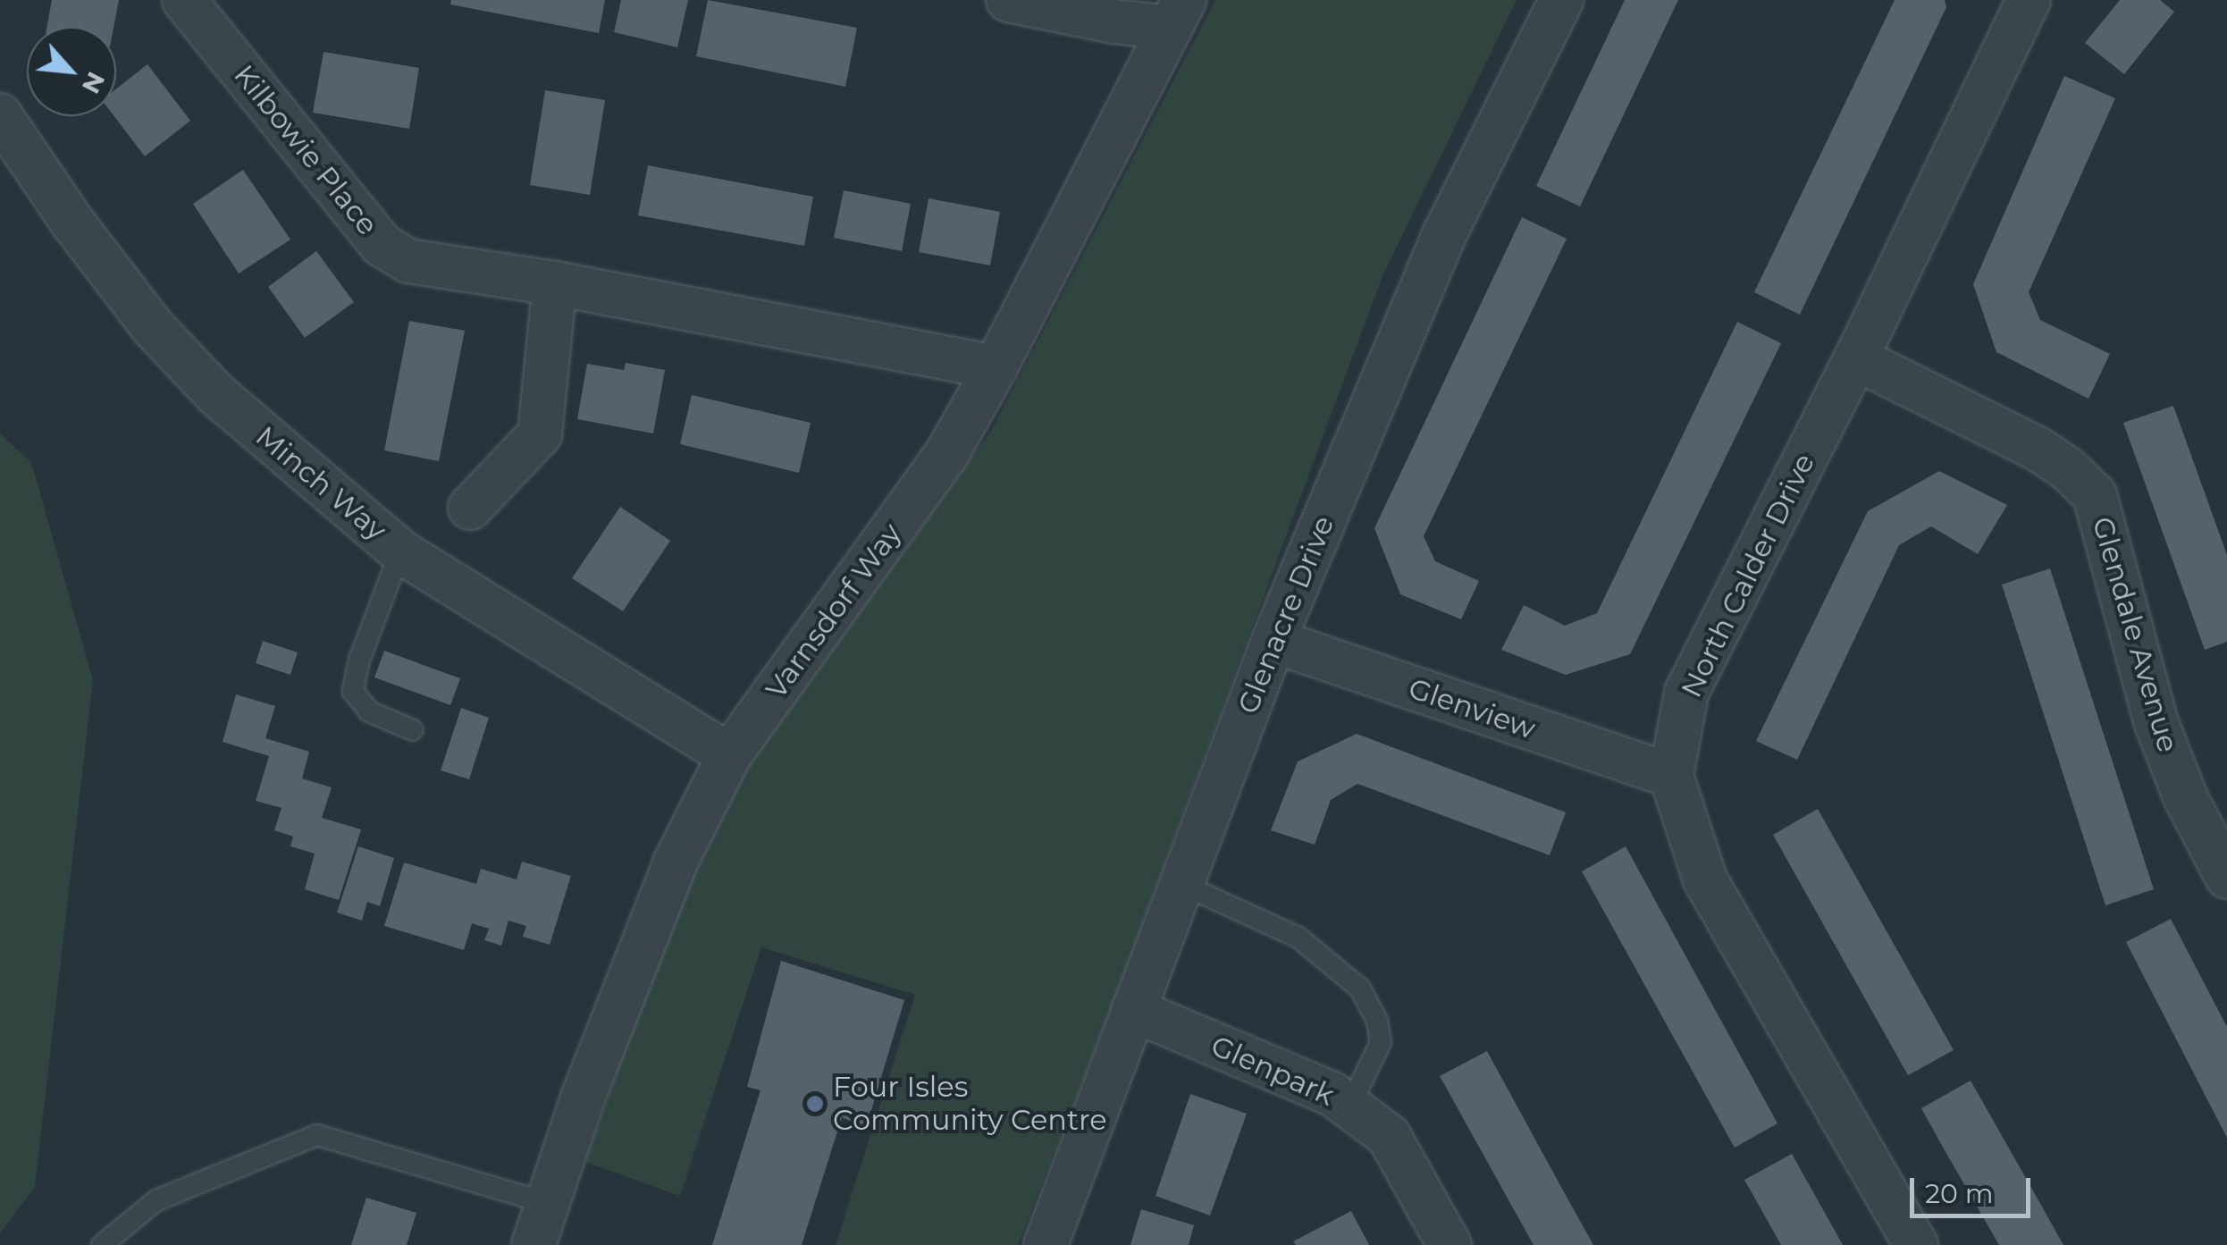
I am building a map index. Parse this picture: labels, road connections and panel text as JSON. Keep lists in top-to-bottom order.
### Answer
{
  "streets": {
    "street": [
      "Kilbowie Place",
      "Minch Way",
      "North Calder Drive",
      "Varnsdorf Way",
      "Glenacre Drive",
      "Glendale Avenue",
      "Glenview",
      "Glenpark"
    ]
  },
  "crossings": [
    ["Kilbowie Place", "Varnsdorf Way"],
    ["Minch Way", "Varnsdorf Way"],
    ["North Calder Drive", "Glendale Avenue"],
    ["North Calder Drive", "Glenview"],
    ["Glenacre Drive", "Glenview"],
    ["Glenacre Drive", "Glenpark"]
  ],
  "places": ["Four Isles Community Centre"],
  "scale_bar": "20 m",
  "north": "bottom right"
}
